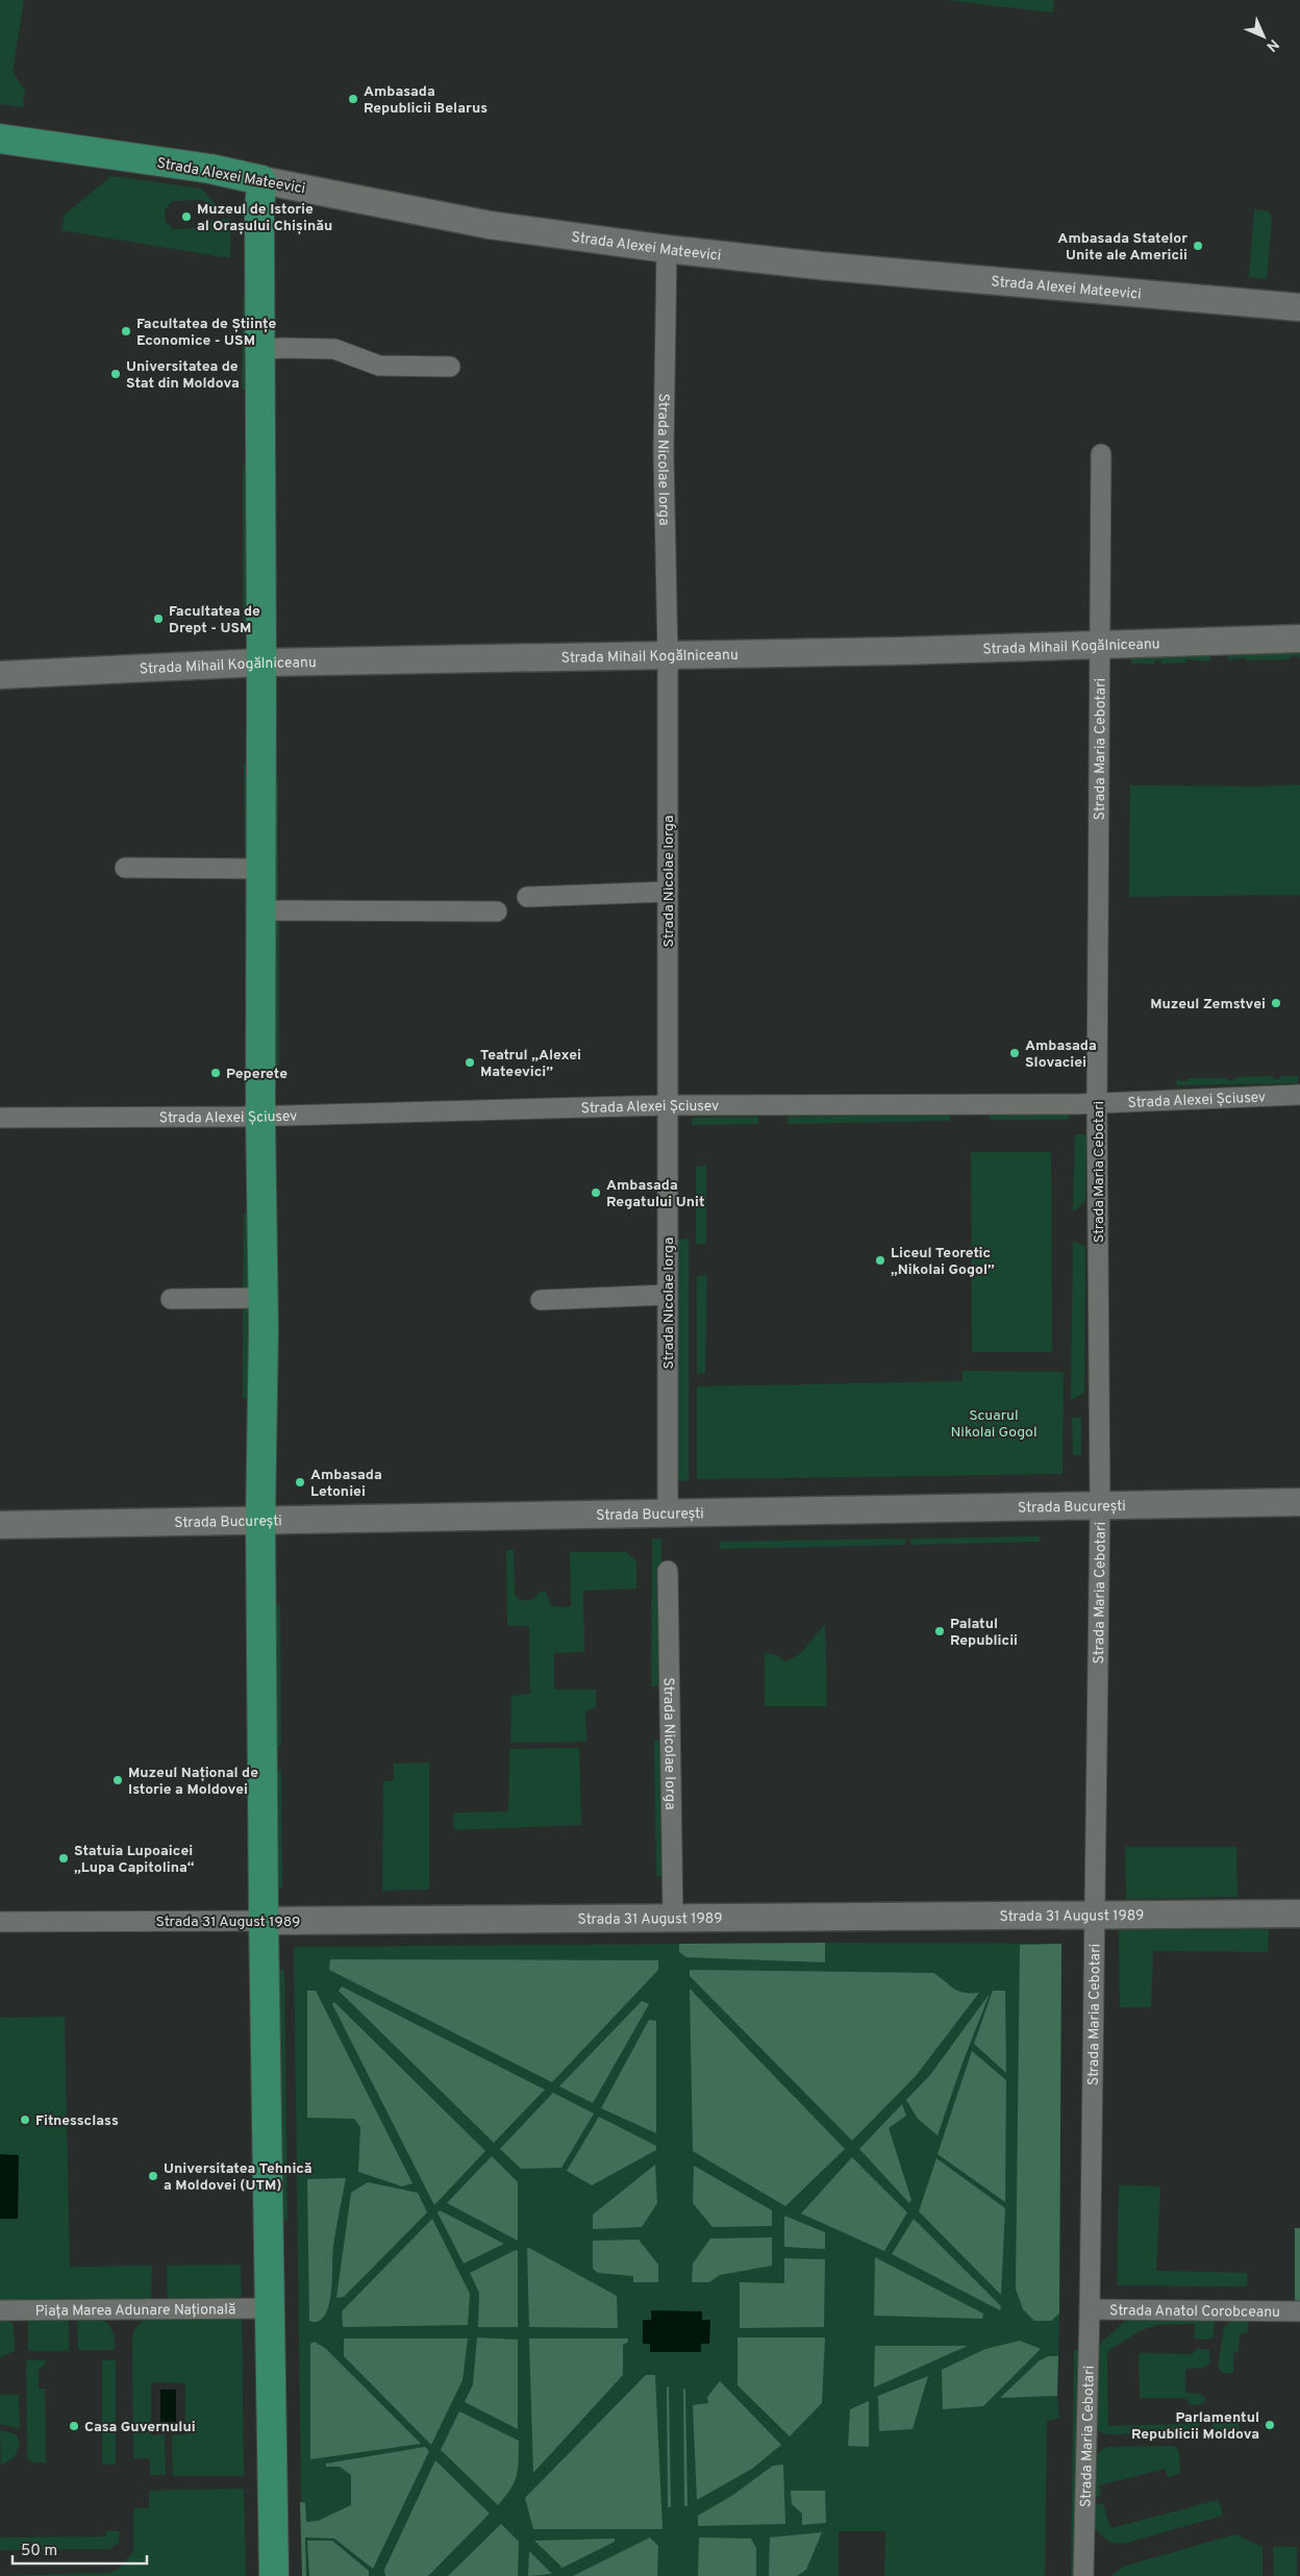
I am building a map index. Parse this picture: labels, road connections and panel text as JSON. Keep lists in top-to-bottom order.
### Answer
{
  "streets": {
    "main road": [
      "Strada Alexei Mateevici",
      "Strada Mihail Kogălniceanu",
      "Strada București",
      "Strada 31 August 1989"
    ],
    "street": [
      "Strada Nicolae Iorga",
      "Strada Maria Cebotari",
      "Strada Alexei Șciusev",
      "Piața Marea Adunare Națională",
      "Strada Anatol Corobceanu"
    ]
  },
  "crossings": [
    ["Strada Alexei Mateevici", "Strada Nicolae Iorga"],
    ["Strada Nicolae Iorga", "Strada Mihail Kogălniceanu"],
    ["Strada Nicolae Iorga", "Strada Alexei Șciusev"],
    ["Strada Nicolae Iorga", "Strada București"],
    ["Strada Nicolae Iorga", "Strada 31 August 1989"],
    ["Strada Mihail Kogălniceanu", "Strada Maria Cebotari"],
    ["Strada Maria Cebotari", "Strada Alexei Șciusev"],
    ["Strada Maria Cebotari", "Strada București"],
    ["Strada Maria Cebotari", "Strada 31 August 1989"],
    ["Strada Maria Cebotari", "Strada Anatol Corobceanu"]
  ],
  "parks": ["Scuarul Nikolai Gogol"],
  "places": [
    "Ambasada Republicii Belarus",
    "Muzeul de Istorie al Orașului Chișinău",
    "Ambasada Statelor Unite ale Americii",
    "Facultatea de Științe Economice - USM",
    "Universitatea de Stat din Moldova",
    "Facultatea de Drept - USM",
    "Muzeul Zemstvei",
    "Ambasada Slovaciei",
    "Teatrul „Alexei Mateevici”",
    "Peperete",
    "Ambasada Regatului Unit",
    "Liceul Teoretic „Nikolai Gogol”",
    "Ambasada Letoniei",
    "Palatul Republicii",
    "Muzeul Național de Istorie a Moldovei",
    "Statuia Lupoaicei „Lupa Capitolina“",
    "Fitnessclass",
    "Universitatea Tehnică a Moldovei (UTM)",
    "Parlamentul Republicii Moldova",
    "Casa Guvernului"
  ],
  "scale_bar": "50 m",
  "north": "bottom right"
}
